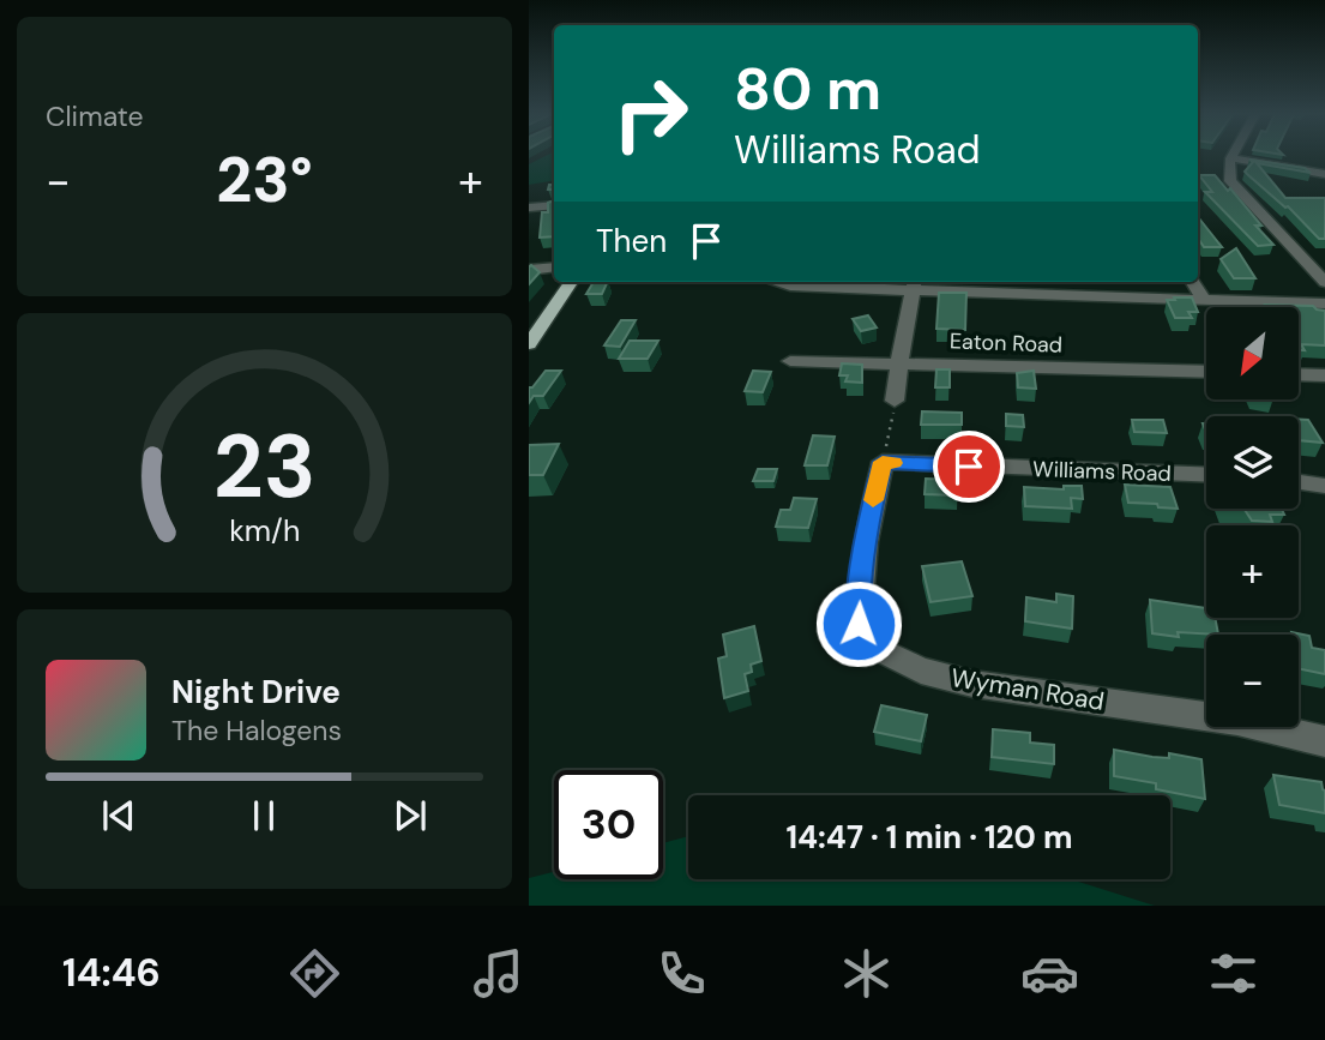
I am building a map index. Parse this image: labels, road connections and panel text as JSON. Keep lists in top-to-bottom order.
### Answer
{
  "streets": {
    "street": ["Eaton Road", "Williams Road", "Wyman Road"]
  },
  "crossings": [
    ["Williams Road", "Wyman Road"]
  ],
  "north": "bottom left",
  "page": {
    "tile": "Climate",
    "turn": ["80 m", "Williams Road"],
    "heat": ["−", "23°", "+"],
    "then": "Then",
    "map_buttons": ["+", "−"],
    "song": ["Night Drive", "The Halogens"],
    "limit": "30",
    "trip": "14:47 · 1 min · 120 m",
    "tabs": "14:46",
    "gauge": ["23", "km/h"]
  }
}
